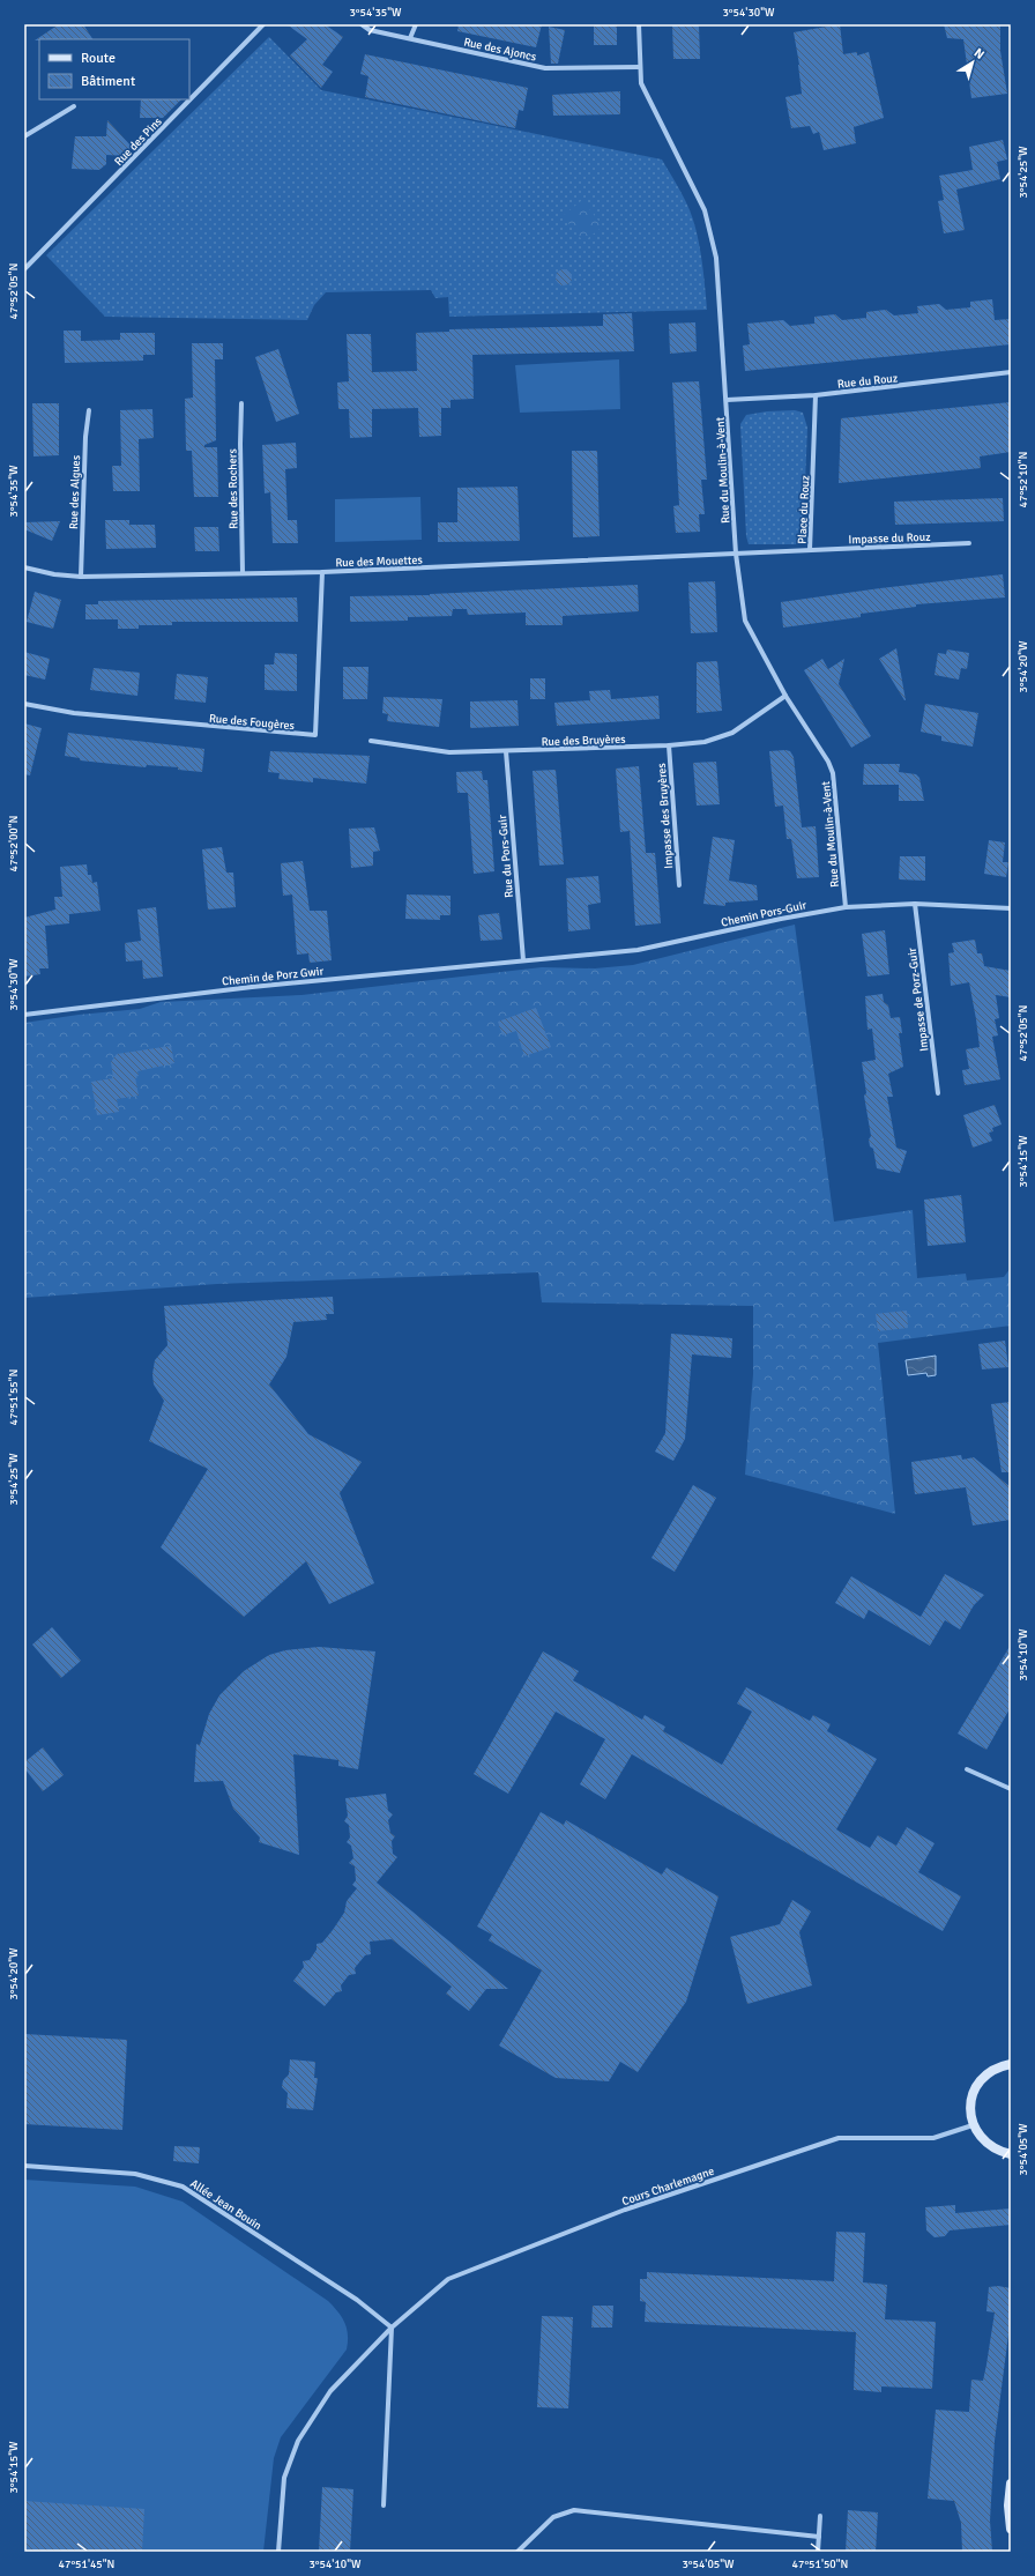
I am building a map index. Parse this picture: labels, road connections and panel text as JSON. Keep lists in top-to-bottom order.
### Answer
{
  "streets": {
    "street": [
      "Rue des Ajoncs",
      "Rue des Pins",
      "Rue du Rouz",
      "Rue du Moulin-à-Vent",
      "Rue des Rochers",
      "Rue des Algues",
      "Place du Rouz",
      "Impasse du Rouz",
      "Rue des Mouettes",
      "Rue des Fougères",
      "Rue des Bruyères",
      "Impasse des Bruyères",
      "Rue du Pors-Guir",
      "Chemin Pors-Guir",
      "Chemin de Porz Gwir",
      "Impasse de Porz-Guir",
      "Cours Charlemagne",
      "Allée Jean Bouin"
    ]
  },
  "crossings": [
    ["Rue des Ajoncs", "Rue du Moulin-à-Vent"],
    ["Rue du Rouz", "Rue du Moulin-à-Vent"],
    ["Rue du Rouz", "Place du Rouz"],
    ["Rue du Moulin-à-Vent", "Place du Rouz"],
    ["Rue du Moulin-à-Vent", "Rue des Mouettes"],
    ["Rue du Moulin-à-Vent", "Rue des Bruyères"],
    ["Rue du Moulin-à-Vent", "Chemin Pors-Guir"],
    ["Rue des Rochers", "Rue des Mouettes"],
    ["Rue des Algues", "Rue des Mouettes"],
    ["Place du Rouz", "Impasse du Rouz"],
    ["Place du Rouz", "Rue des Mouettes"],
    ["Rue des Mouettes", "Rue des Fougères"],
    ["Rue des Bruyères", "Impasse des Bruyères"],
    ["Rue des Bruyères", "Rue du Pors-Guir"],
    ["Rue du Pors-Guir", "Chemin Pors-Guir"],
    ["Rue du Pors-Guir", "Chemin de Porz Gwir"],
    ["Chemin Pors-Guir", "Chemin de Porz Gwir"],
    ["Chemin Pors-Guir", "Impasse de Porz-Guir"],
    ["Cours Charlemagne", "Allée Jean Bouin"]
  ],
  "legend": ["Route", "Bâtiment"],
  "north": "top right",
  "coordinates": [
    "3°54'35\"W",
    "3°54'30\"W",
    "3°54'25\"W",
    "47°52'05\"N",
    "47°52'10\"N",
    "3°54'20\"W",
    "47°52'00\"N",
    "3°54'15\"W",
    "47°51'55\"N",
    "3°54'10\"W",
    "3°54'05\"W",
    "47°51'45\"N",
    "47°51'50\"N"
  ]
}
